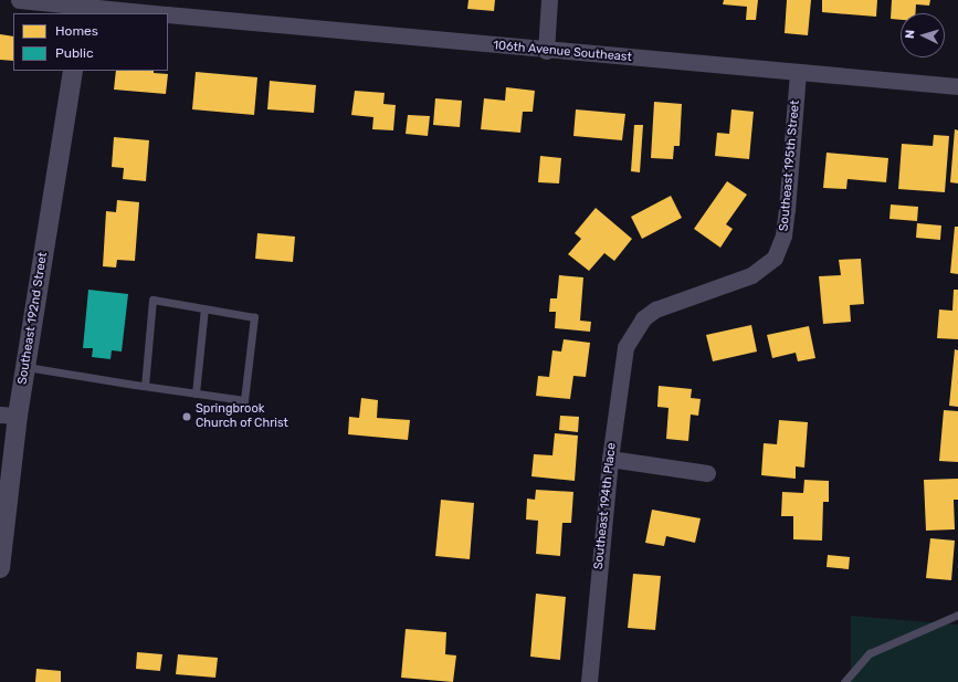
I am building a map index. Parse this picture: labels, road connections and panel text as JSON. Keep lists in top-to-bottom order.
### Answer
{
  "streets": {
    "street": [
      "106th Avenue Southeast",
      "Southeast 195th Street",
      "Southeast 192nd Street",
      "Southeast 194th Place"
    ]
  },
  "crossings": [
    ["106th Avenue Southeast", "Southeast 195th Street"],
    ["Southeast 195th Street", "Southeast 194th Place"]
  ],
  "places": ["Springbrook Church of Christ"],
  "legend": ["Homes", "Public"],
  "north": "left"
}
